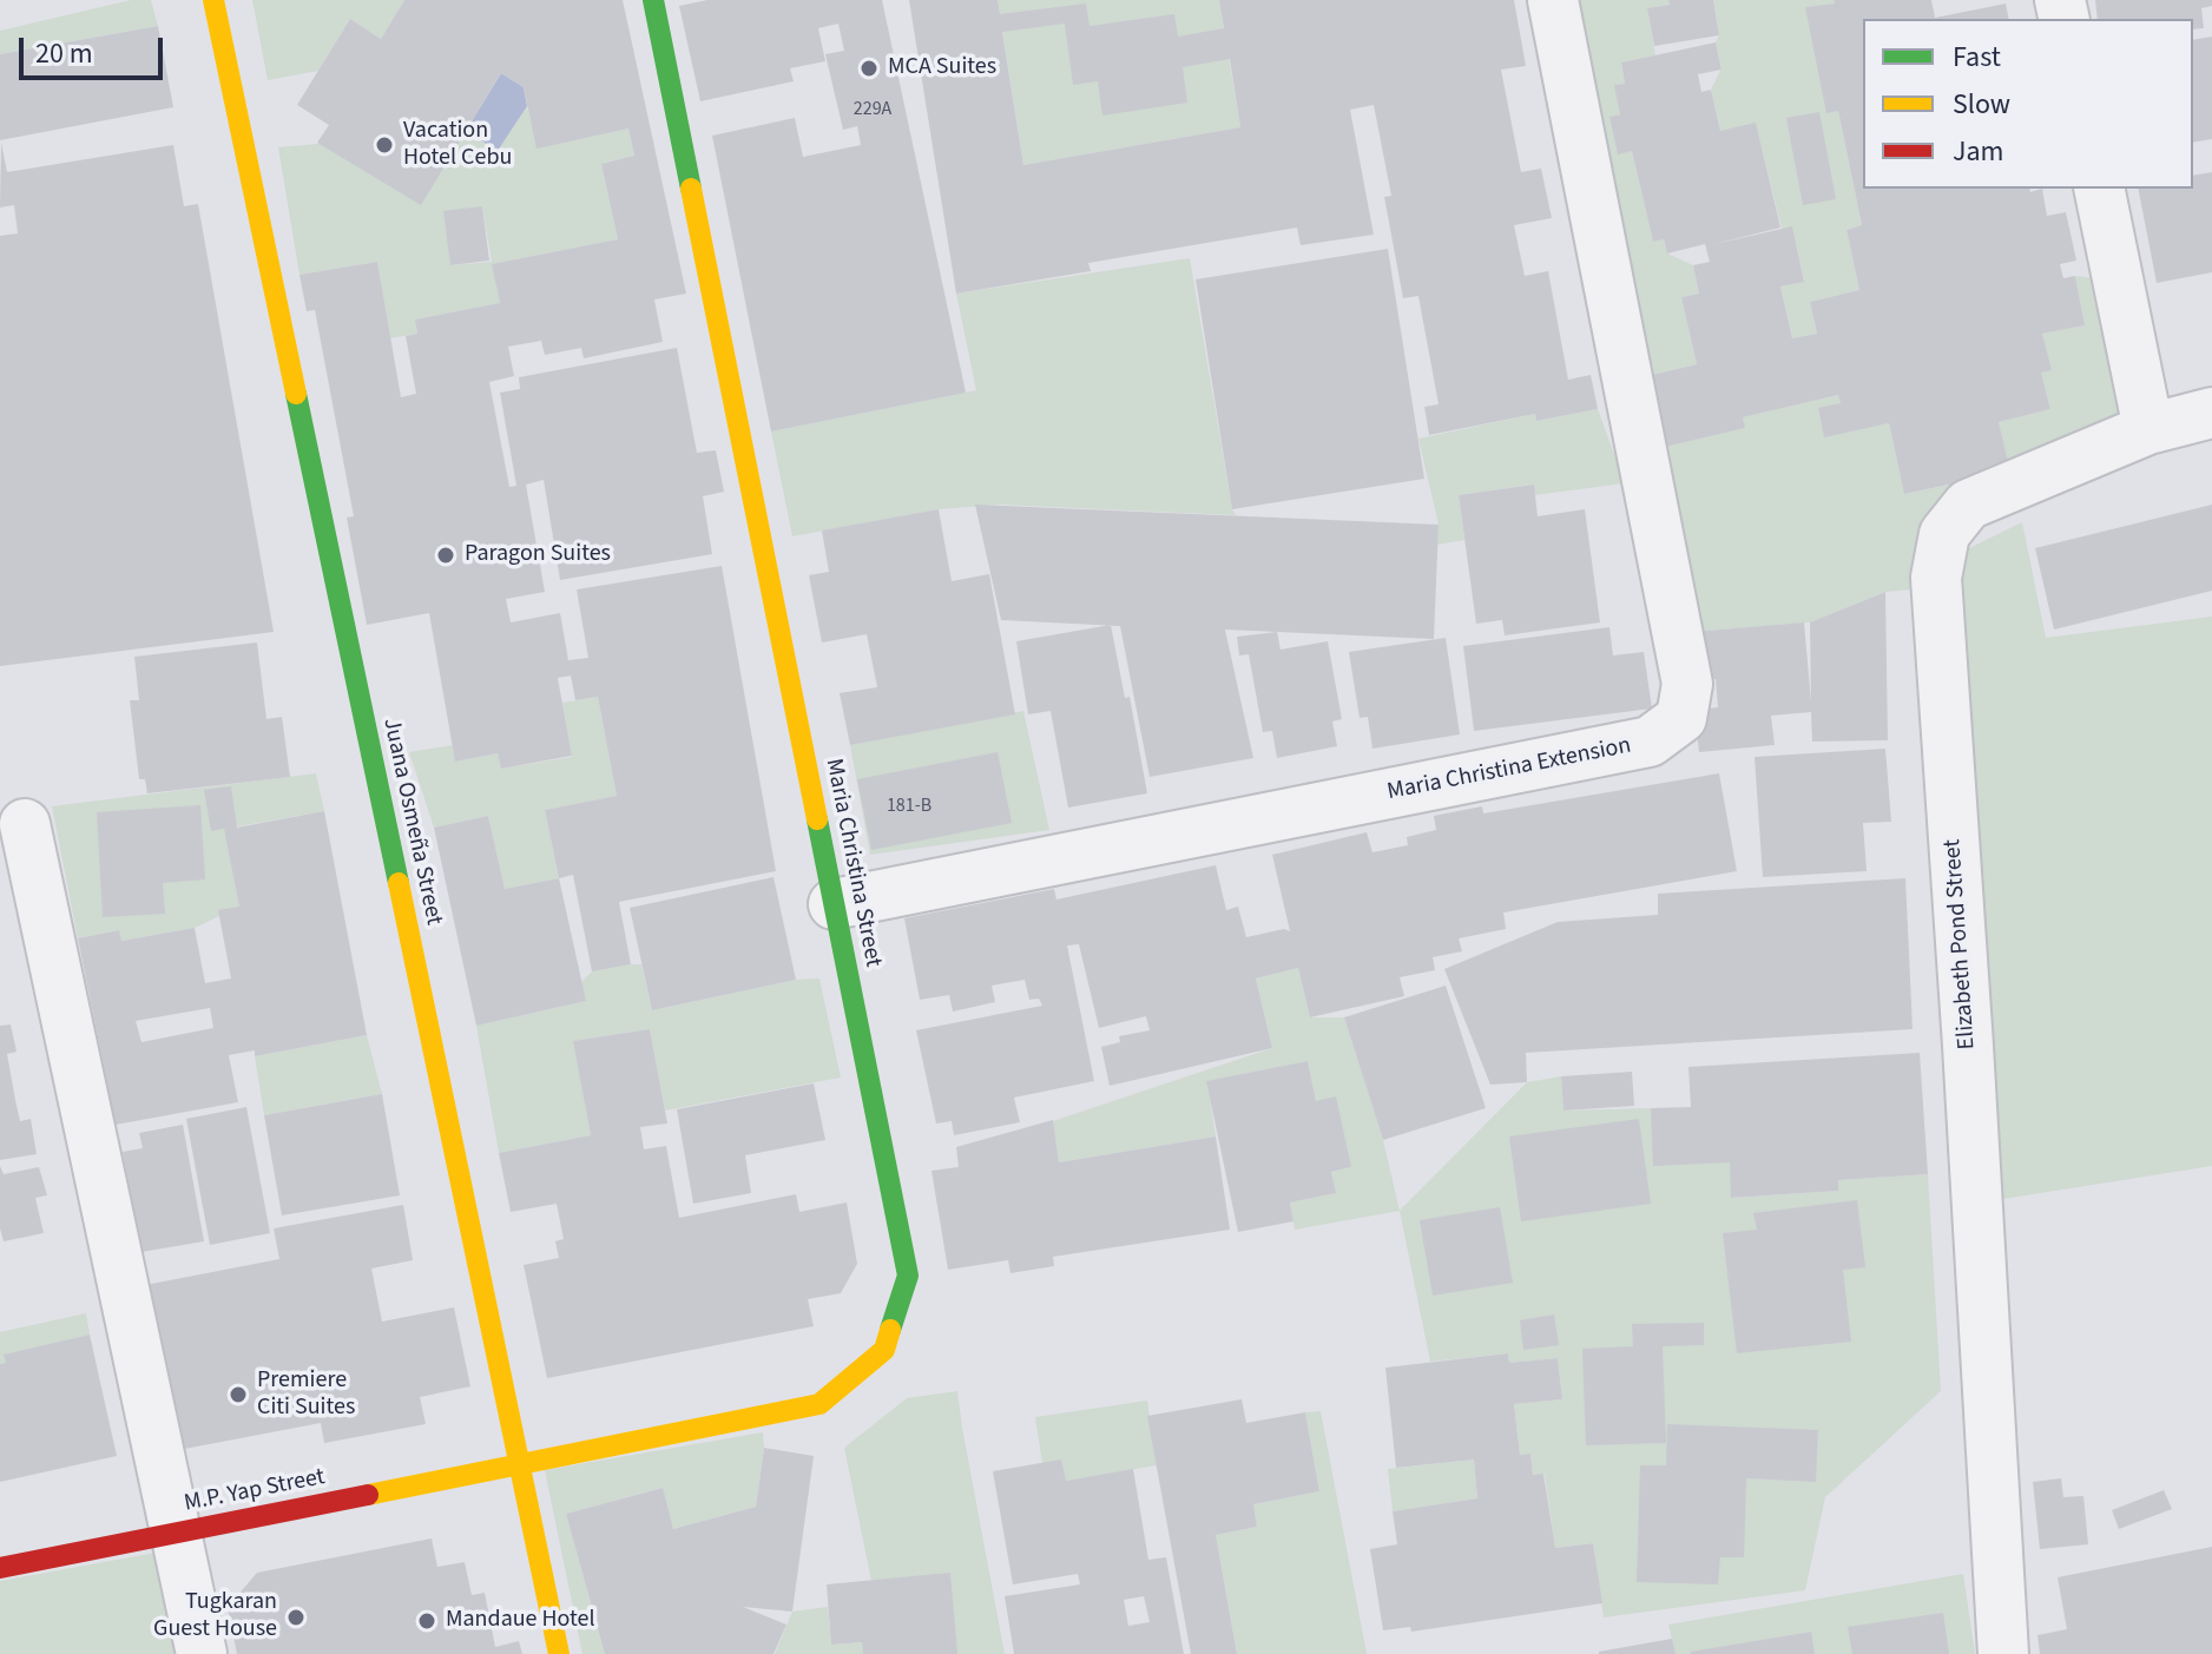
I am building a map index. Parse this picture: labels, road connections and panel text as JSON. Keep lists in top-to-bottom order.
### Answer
{
  "streets": {
    "street": [
      "Maria Christina Extension",
      "Juana Osmeña Street",
      "Maria Christina Street",
      "Elizabeth Pond Street",
      "M.P. Yap Street"
    ]
  },
  "crossings": [
    ["Maria Christina Extension", "Maria Christina Street"],
    ["Juana Osmeña Street", "Maria Christina Street"],
    ["Juana Osmeña Street", "M.P. Yap Street"],
    ["Maria Christina Street", "M.P. Yap Street"]
  ],
  "places": [
    "MCA Suites",
    "Vacation Hotel Cebu",
    "Paragon Suites",
    "Premiere Citi Suites",
    "Tugkaran Guest House",
    "Mandaue Hotel"
  ],
  "house_numbers": ["229A", "181-B"],
  "legend": ["Fast", "Slow", "Jam"],
  "scale_bar": "20 m"
}
